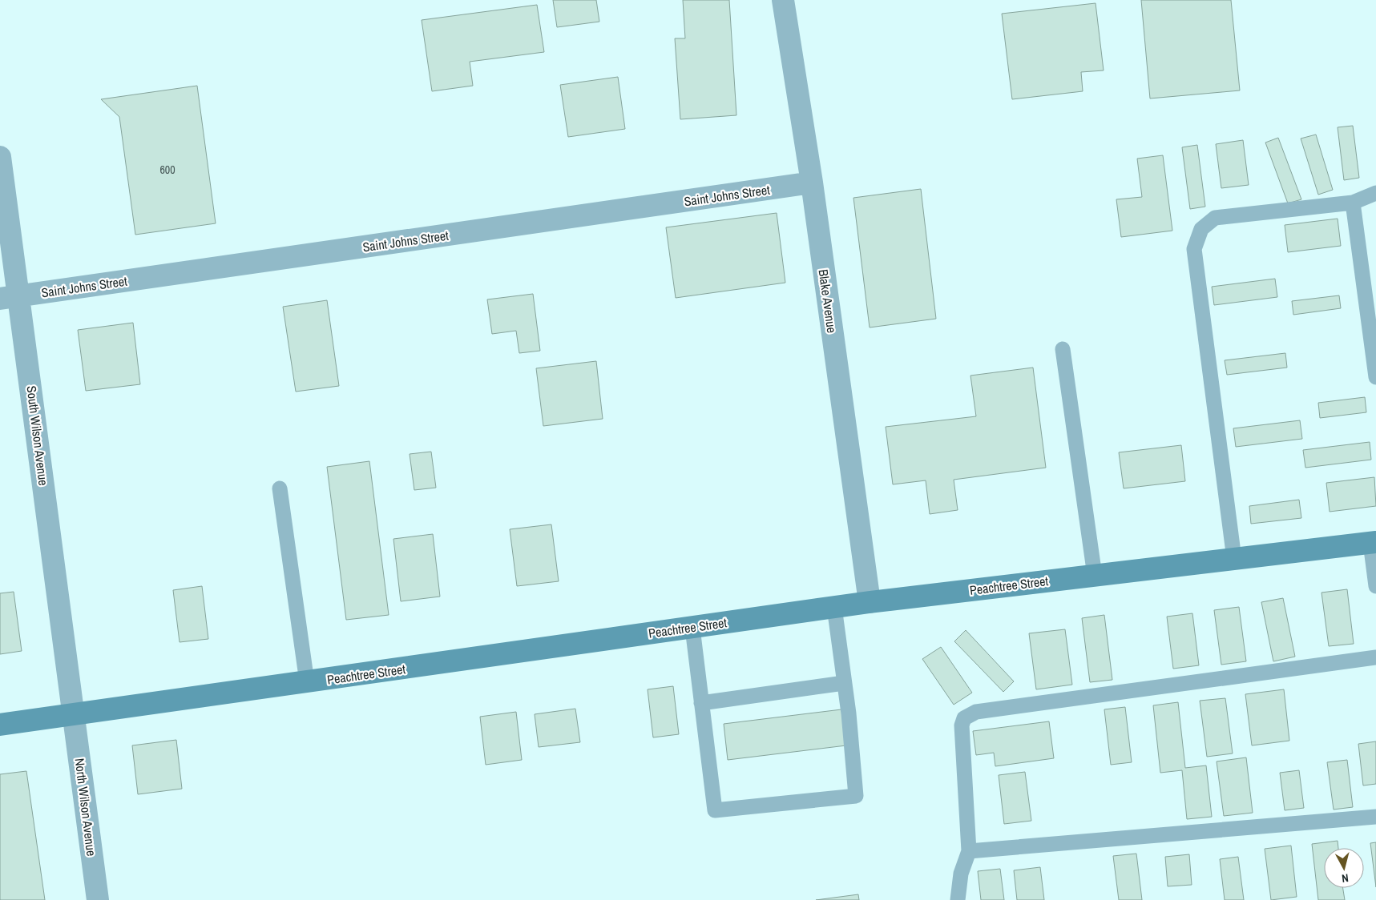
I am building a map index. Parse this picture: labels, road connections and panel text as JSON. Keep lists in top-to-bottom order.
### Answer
{
  "streets": {
    "street": [
      "Saint Johns Street",
      "Blake Avenue",
      "South Wilson Avenue",
      "Peachtree Street",
      "North Wilson Avenue"
    ]
  },
  "crossings": [
    ["Saint Johns Street", "Blake Avenue"],
    ["Saint Johns Street", "South Wilson Avenue"],
    ["Blake Avenue", "Peachtree Street"],
    ["South Wilson Avenue", "Peachtree Street"],
    ["South Wilson Avenue", "North Wilson Avenue"],
    ["Peachtree Street", "North Wilson Avenue"]
  ],
  "house_numbers": ["600"],
  "north": "bottom"
}
